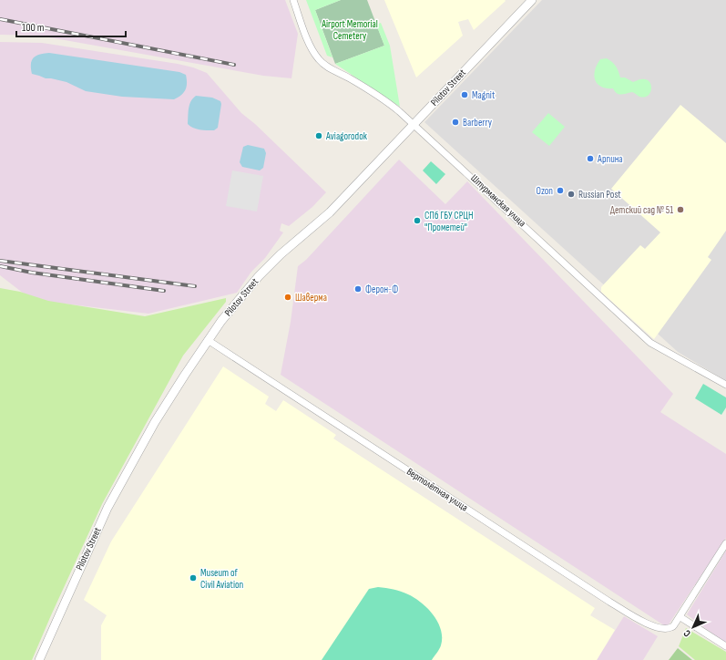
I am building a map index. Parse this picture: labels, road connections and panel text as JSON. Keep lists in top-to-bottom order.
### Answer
{
  "streets": {
    "street": ["Pilotov Street", "Штурманская улица", "Вертолётная улица"]
  },
  "crossings": [
    ["Pilotov Street", "Штурманская улица"],
    ["Pilotov Street", "Вертолётная улица"]
  ],
  "parks": ["Airport Memorial Cemetery"],
  "places": [
    "Magnit",
    "Barberry",
    "Aviagorodok",
    "Арпина",
    "Ozon",
    "Russian Post",
    "Детский сад № 51",
    "СПб ГБУ СРЦН \"Прометей\"",
    "Ферон-Ф",
    "Шаверма",
    "Museum of Civil Aviation"
  ],
  "scale_bar": "100 m",
  "north": "bottom left"
}
